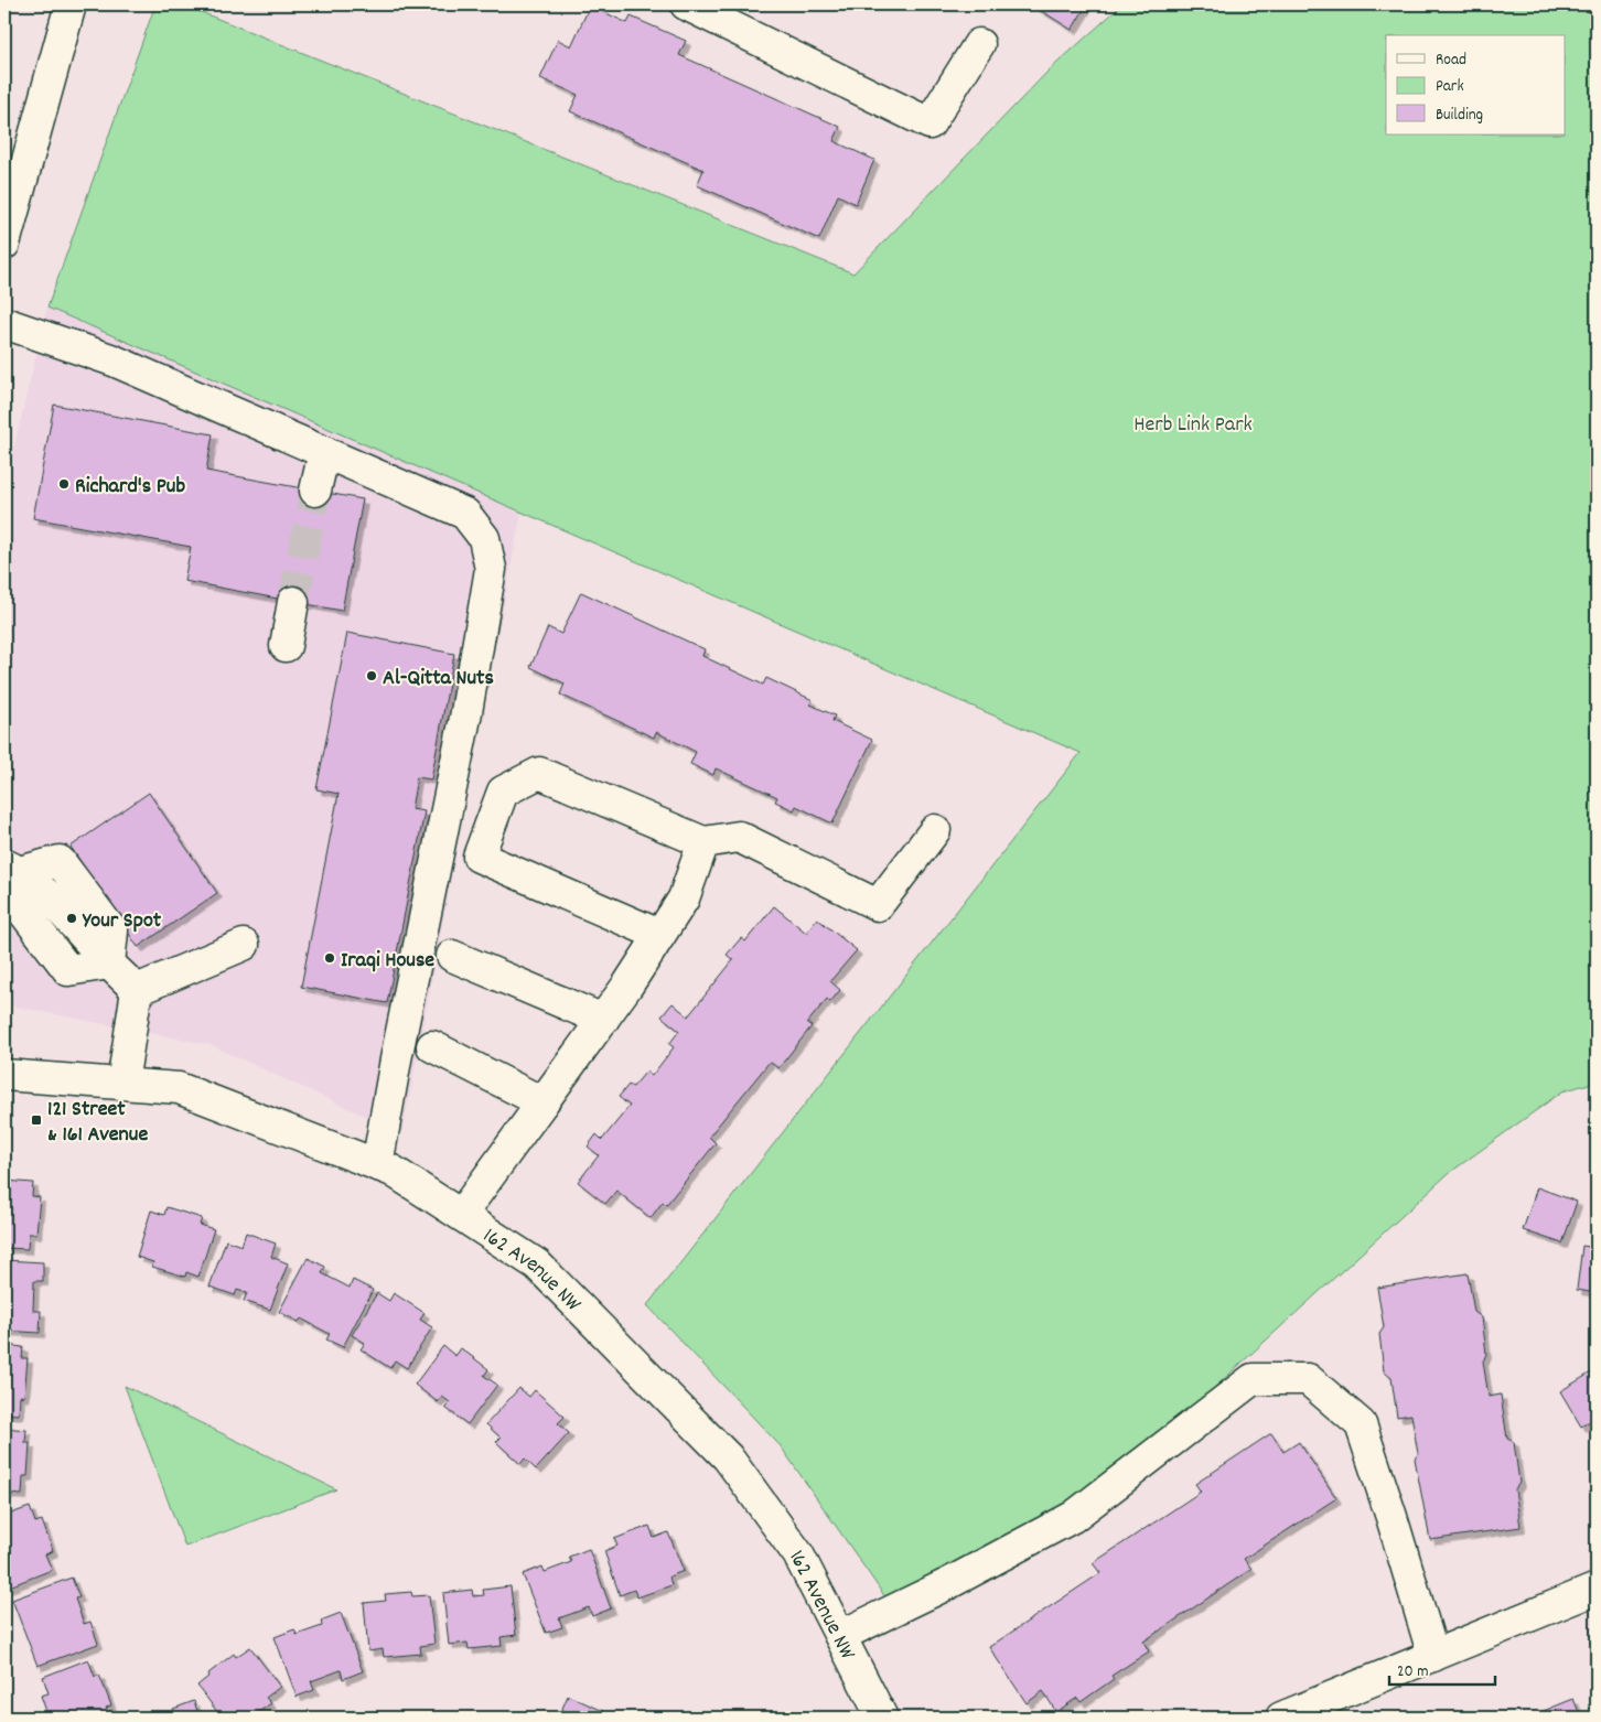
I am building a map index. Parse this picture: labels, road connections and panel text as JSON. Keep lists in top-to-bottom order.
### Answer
{
  "streets": {
    "street": ["162 Avenue NW"]
  },
  "parks": ["Herb Link Park"],
  "places": {
    "other": [
      "Richard's Pub",
      "Al-Qitta Nuts",
      "Your Spot",
      "Iraqi House"
    ],
    "transit": ["121 Street & 161 Avenue"]
  },
  "legend": ["Road", "Park", "Building"],
  "scale_bar": "20 m"
}
